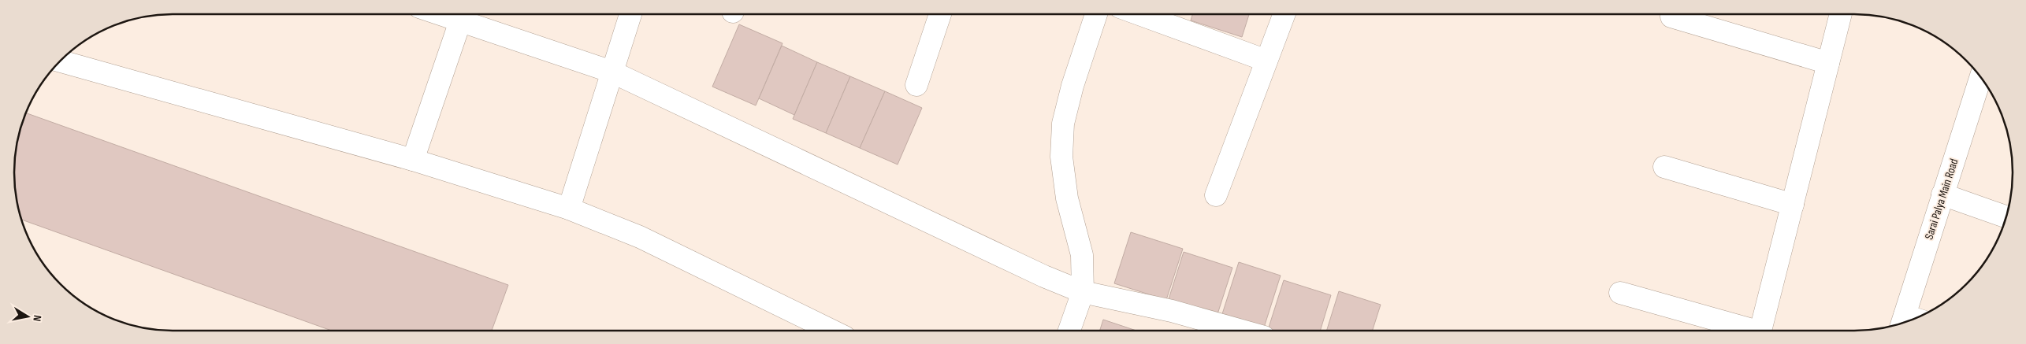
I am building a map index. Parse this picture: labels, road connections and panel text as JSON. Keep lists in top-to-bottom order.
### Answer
{
  "streets": {
    "street": ["Sarai Palya Main Road"]
  },
  "north": "right"
}
